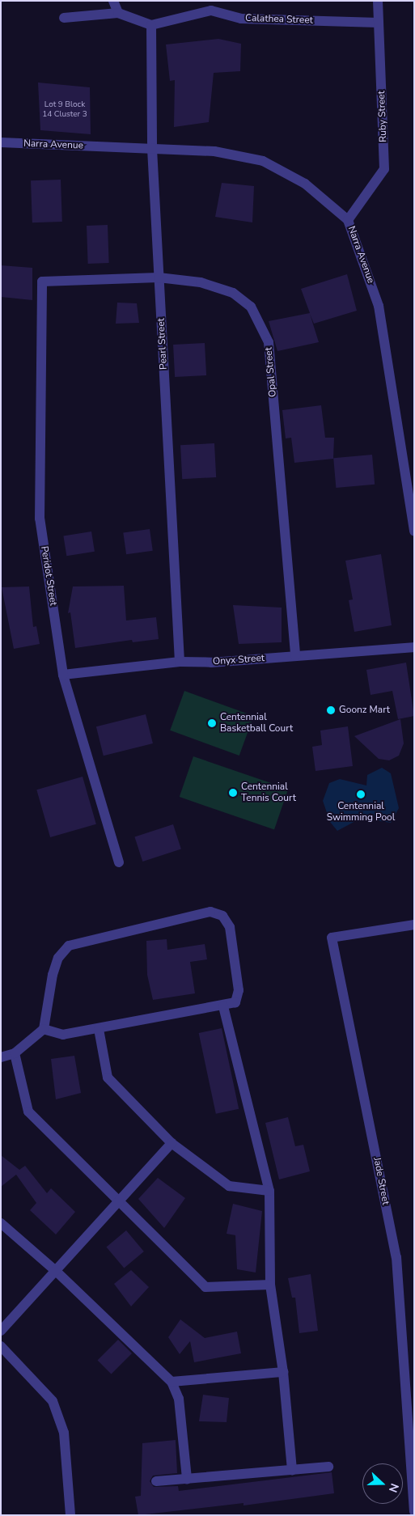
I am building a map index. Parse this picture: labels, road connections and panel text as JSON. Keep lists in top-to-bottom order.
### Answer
{
  "streets": {
    "street": [
      "Calathea Street",
      "Ruby Street",
      "Narra Avenue",
      "Pearl Street",
      "Opal Street",
      "Peridot Street",
      "Onyx Street",
      "Jade Street"
    ]
  },
  "crossings": [
    ["Calathea Street", "Ruby Street"],
    ["Calathea Street", "Pearl Street"],
    ["Ruby Street", "Narra Avenue"],
    ["Narra Avenue", "Pearl Street"],
    ["Pearl Street", "Opal Street"],
    ["Pearl Street", "Onyx Street"],
    ["Opal Street", "Peridot Street"],
    ["Opal Street", "Onyx Street"],
    ["Peridot Street", "Onyx Street"]
  ],
  "places": [
    "Goonz Mart",
    "Centennial Basketball Court",
    "Centennial Tennis Court",
    "Centennial Swimming Pool"
  ],
  "house_numbers": ["Lot 9 Block 14 Cluster 3"],
  "north": "right"
}
